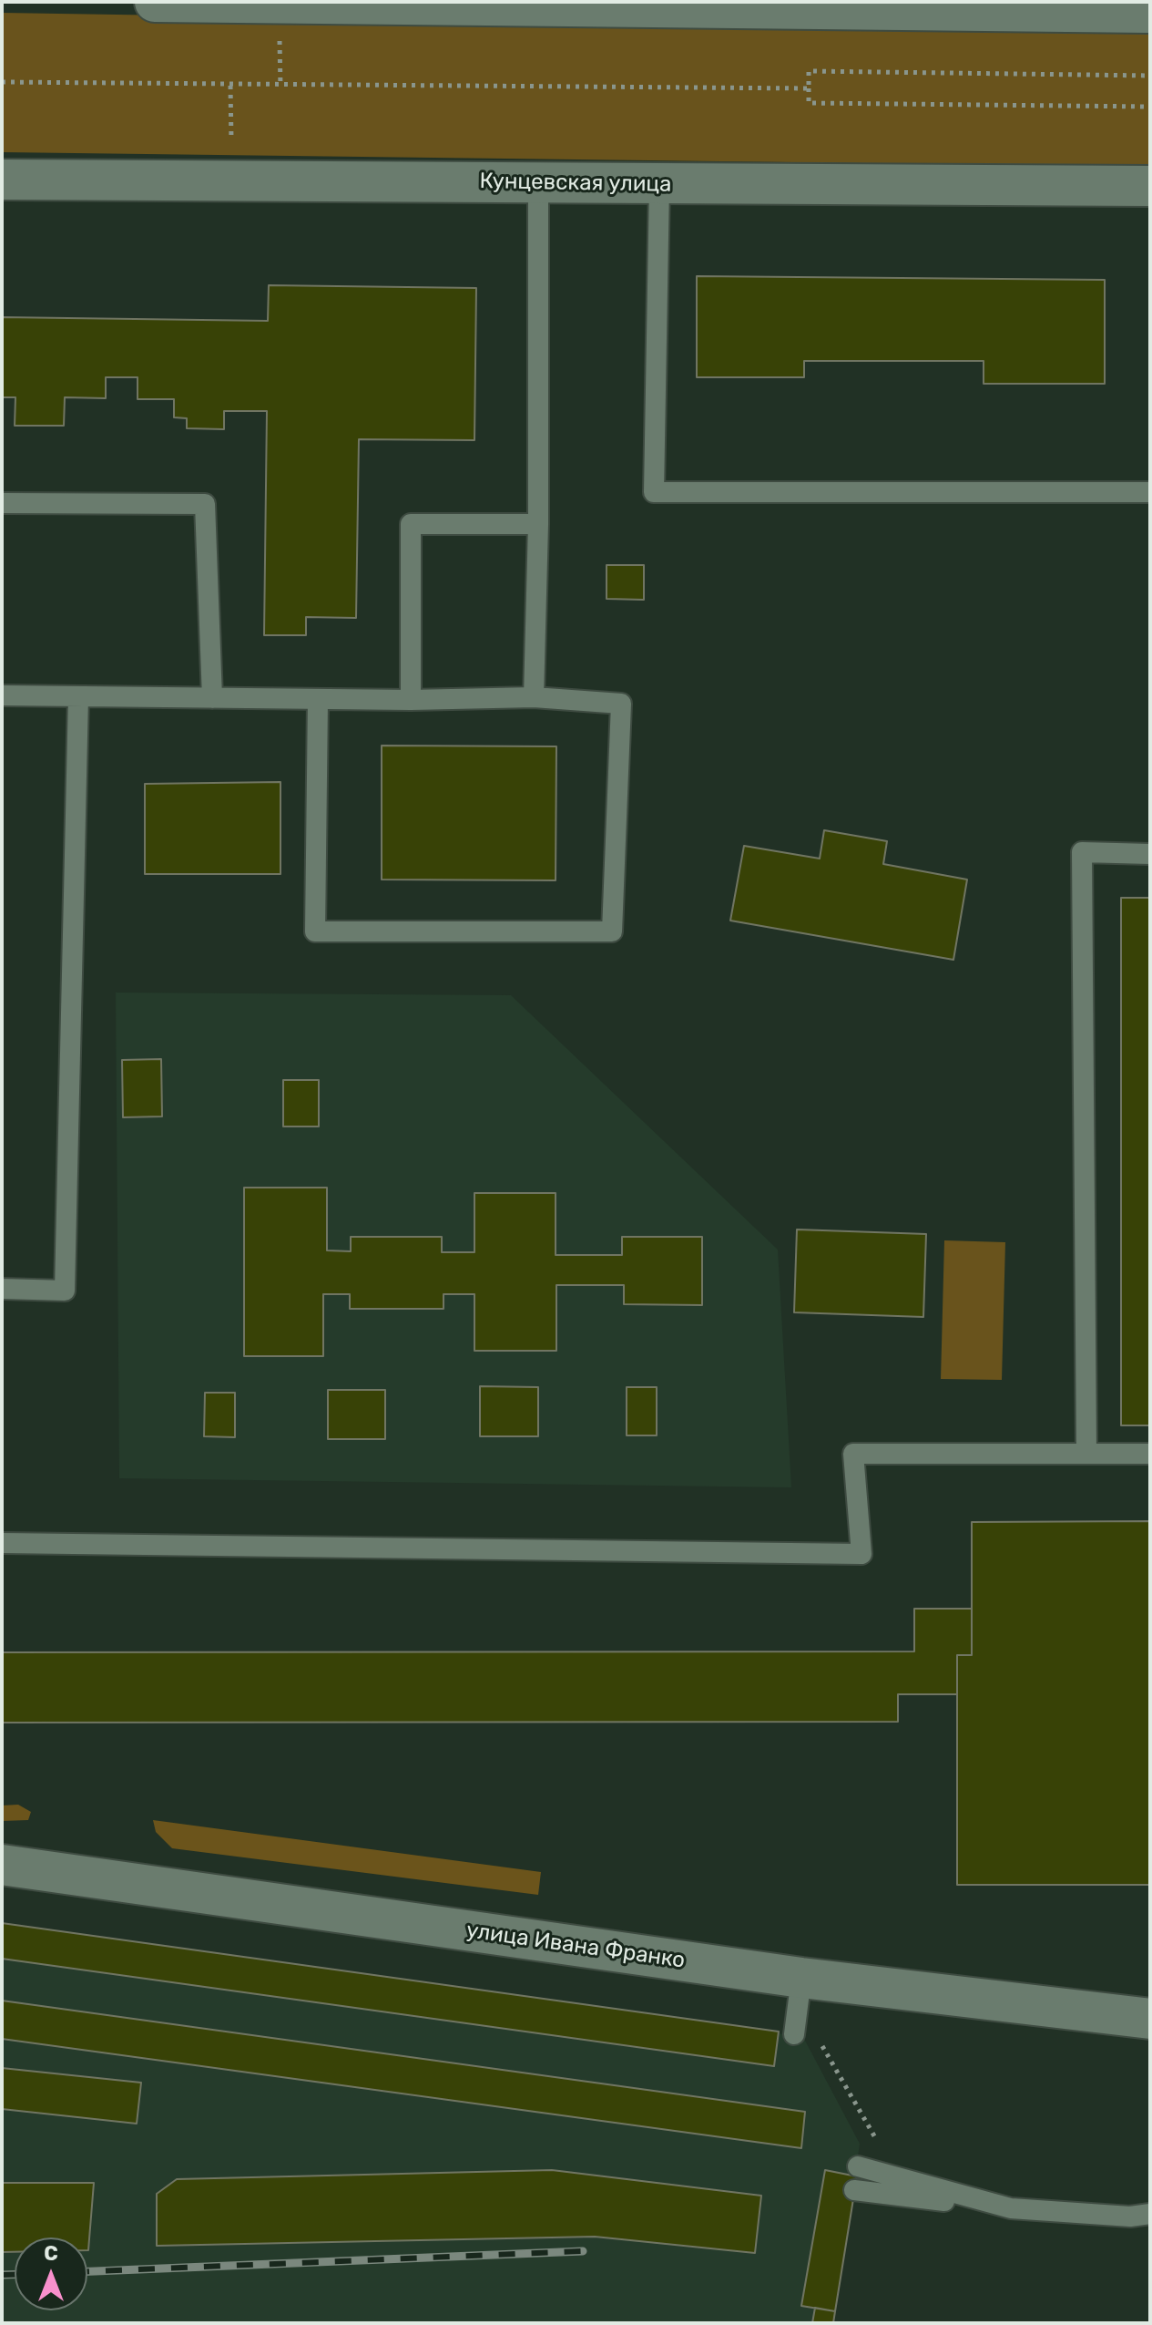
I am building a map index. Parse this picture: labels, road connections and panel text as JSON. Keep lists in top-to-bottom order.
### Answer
{
  "streets": {
    "street": ["Кунцевская улица", "улица Ивана Франко"]
  },
  "north": "top"
}
